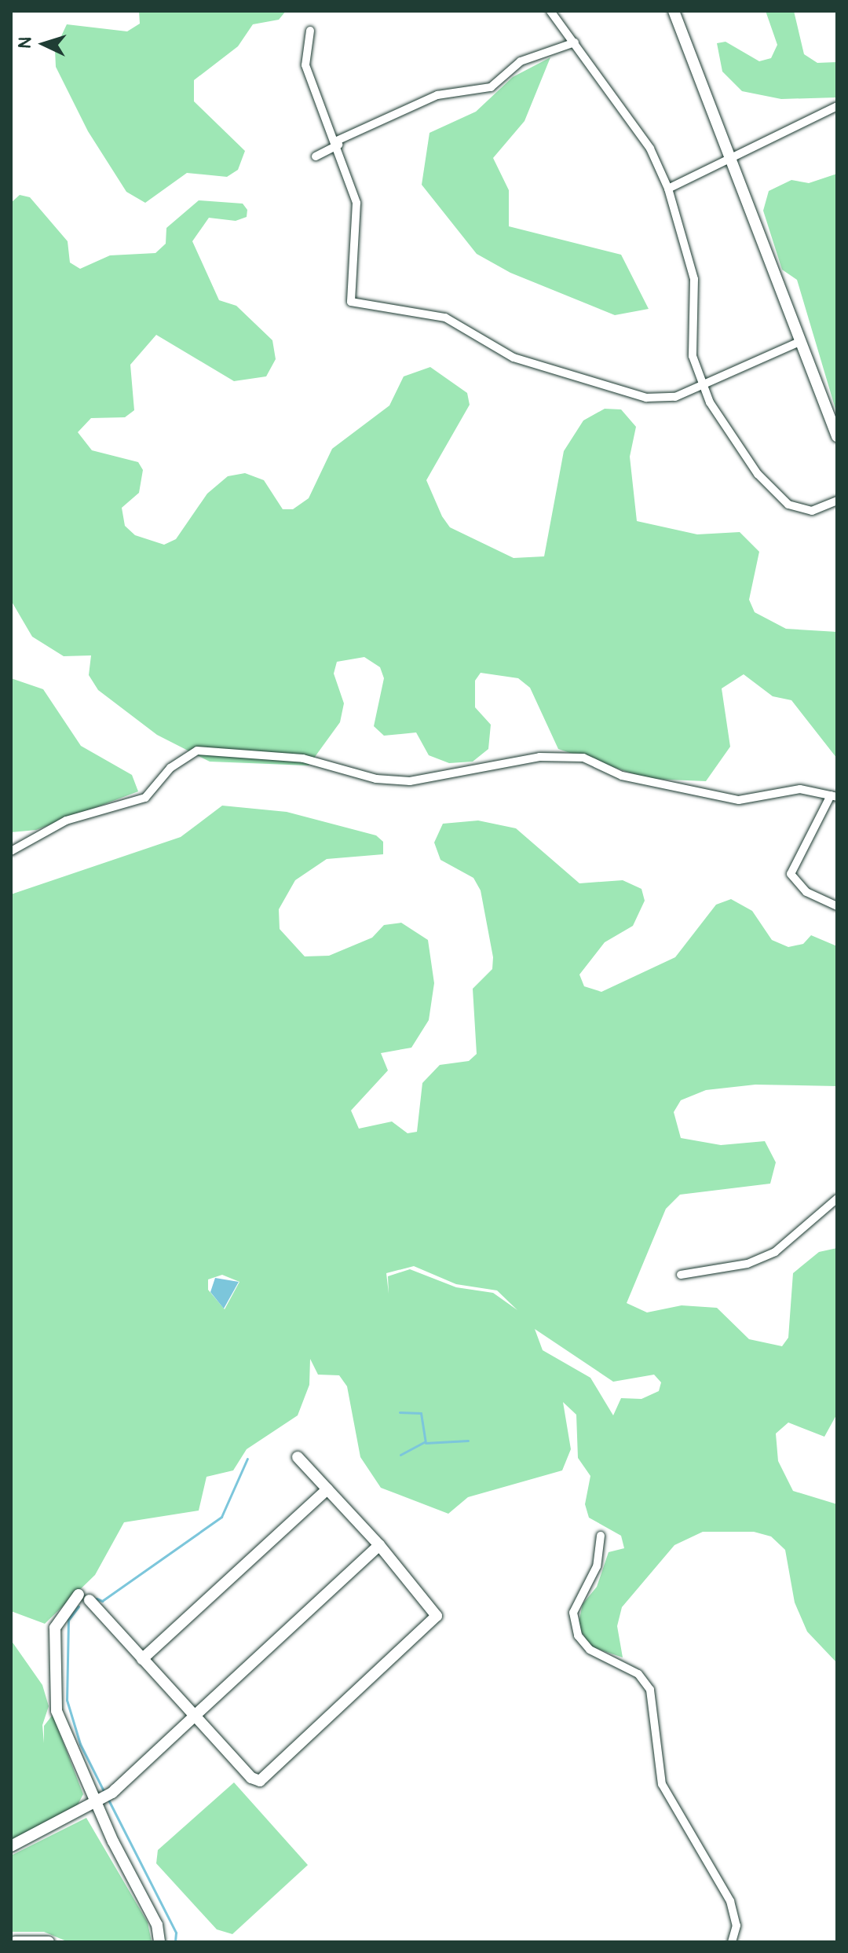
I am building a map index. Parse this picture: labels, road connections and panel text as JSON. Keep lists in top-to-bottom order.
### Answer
{
  "north": "left"
}
